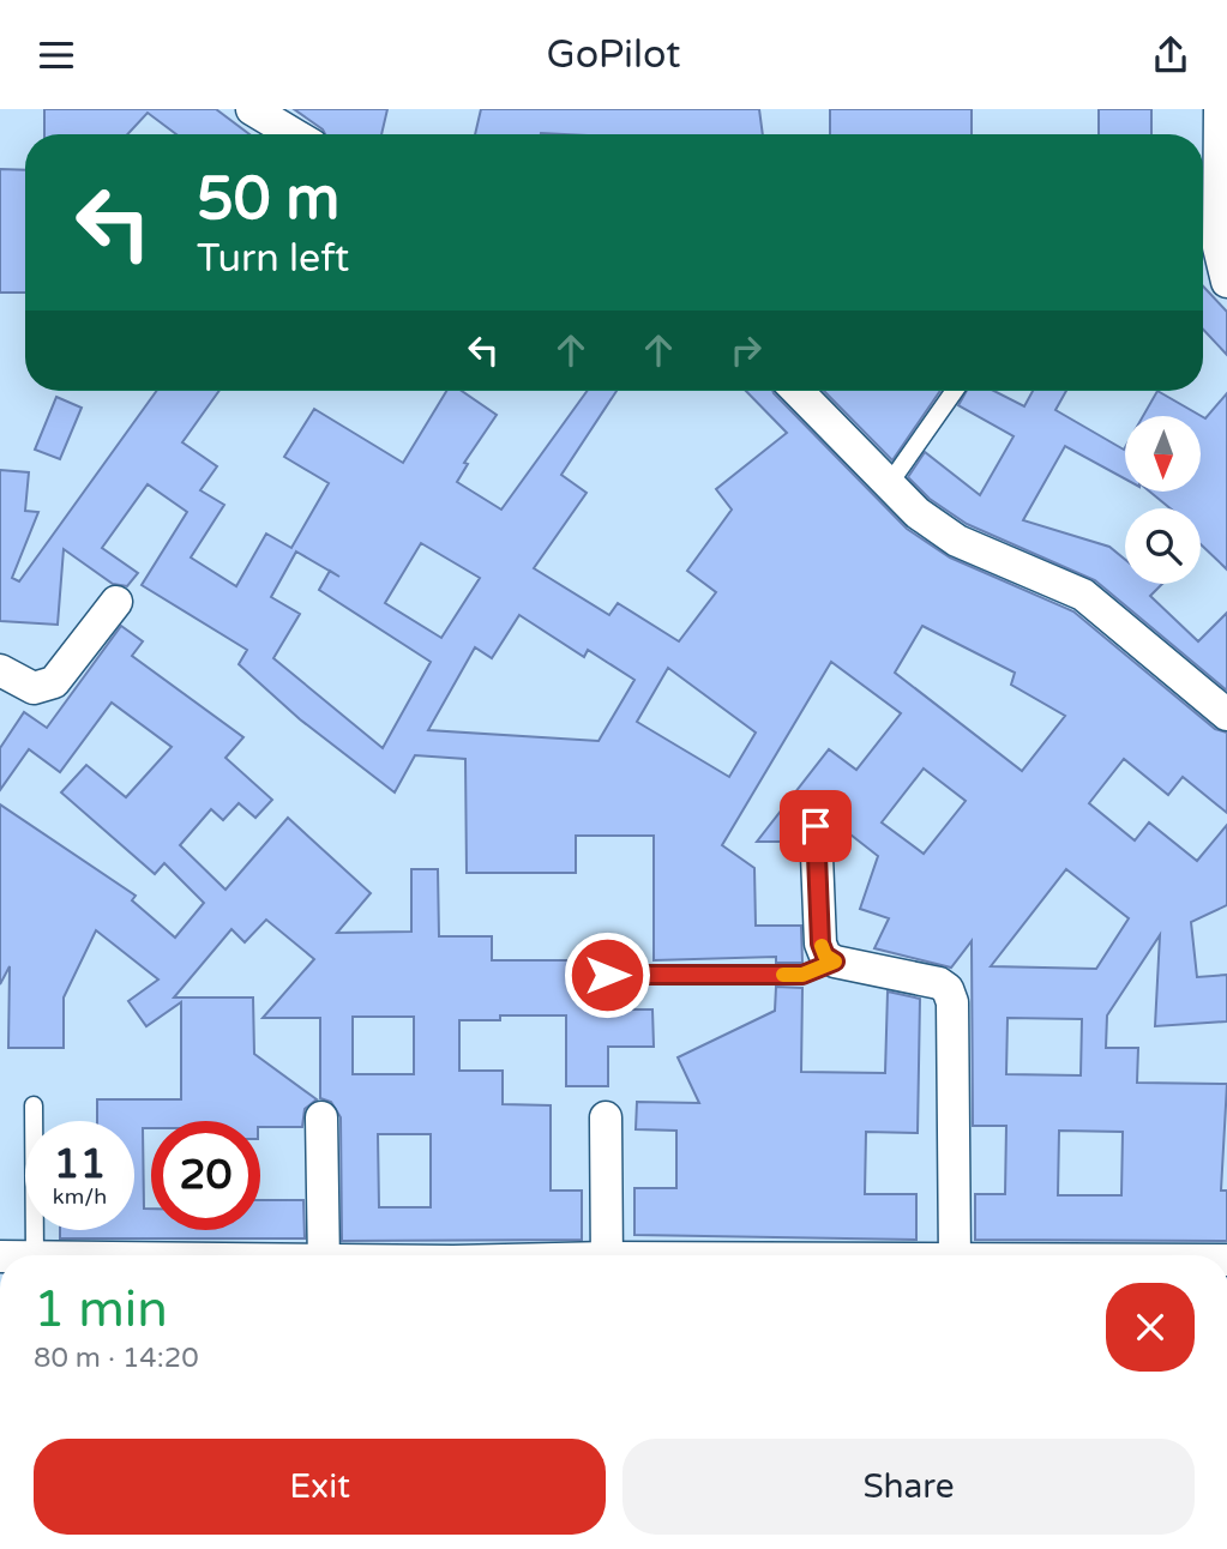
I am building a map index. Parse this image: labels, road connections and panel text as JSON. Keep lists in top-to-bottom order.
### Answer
{
  "north": "bottom",
  "page": {
    "header": "GoPilot",
    "turn": ["50 m", "Turn left"],
    "speed": "11 km/h",
    "limit": "20",
    "heading": ["1 min", "80 m · 14:20"],
    "buttons": ["Exit", "Share"]
  }
}
